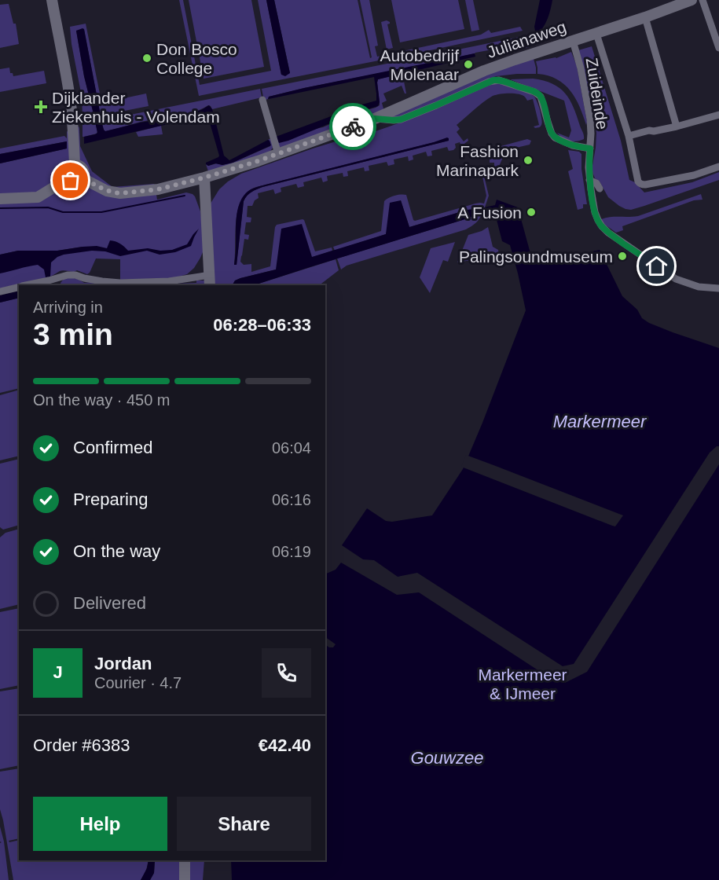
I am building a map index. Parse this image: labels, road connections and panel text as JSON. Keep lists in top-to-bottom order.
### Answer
{
  "streets": {
    "main road": ["Julianaweg"],
    "street": ["Zuideinde"]
  },
  "crossings": [
    ["Julianaweg", "Zuideinde"]
  ],
  "water": ["Markermeer", "Gouwzee"],
  "parks": ["Markermeer & IJmeer"],
  "places": {
    "other": [
      "Don Bosco College",
      "Autobedrijf Molenaar",
      "Fashion Marinapark",
      "A Fusion",
      "Palingsoundmuseum"
    ],
    "health": ["Dijklander Ziekenhuis - Volendam"]
  },
  "page": {
    "heading": ["3 min", "Arriving in", "06:28–06:33"],
    "panel": [
      "Jordan",
      "Courier · 4.7",
      "Order #6383",
      "€42.40"
    ],
    "bar": "On the way · 450 m",
    "list": [
      ["Confirmed", "06:04"],
      ["Preparing", "06:16"],
      ["On the way", "06:19"],
      "Delivered"
    ],
    "round": "J",
    "buttons": ["Help", "Share"]
  }
}
